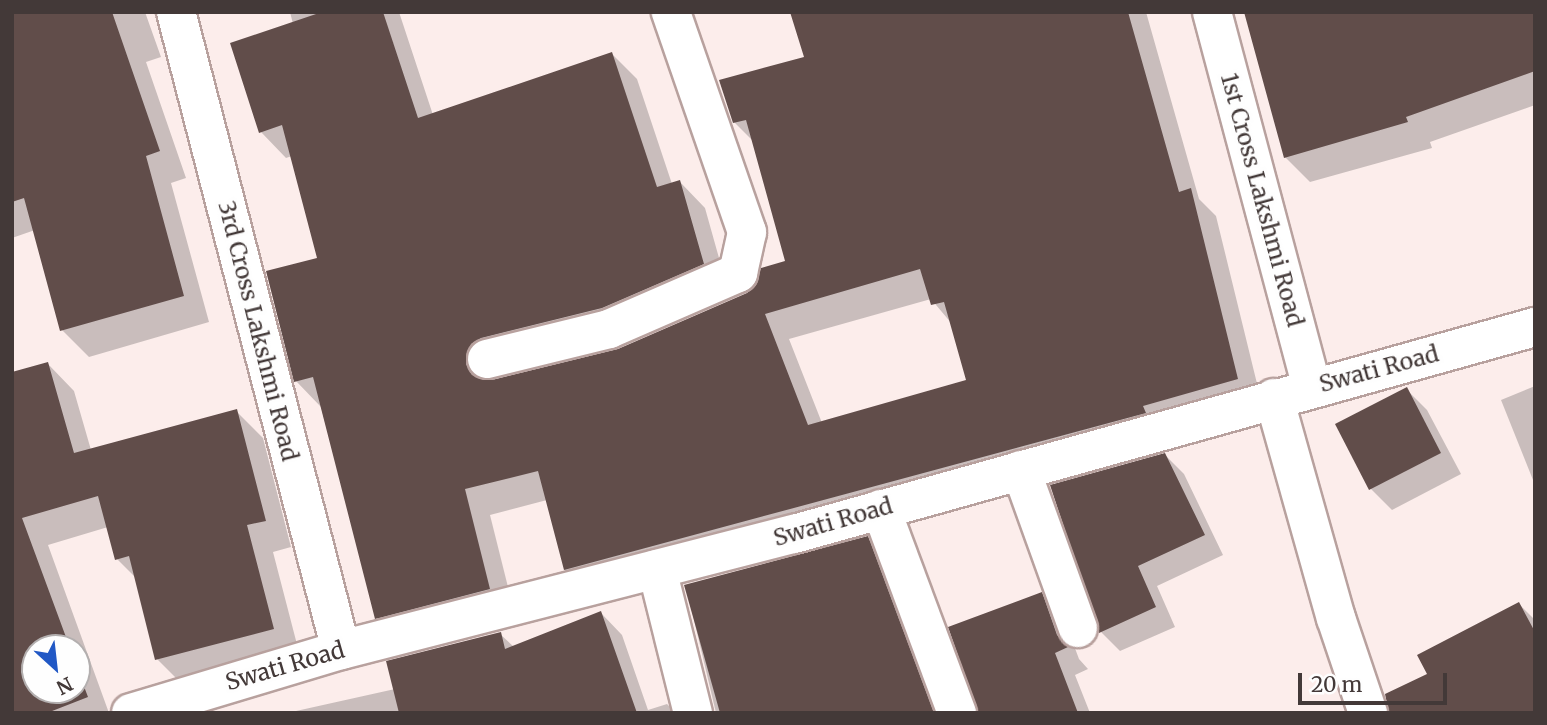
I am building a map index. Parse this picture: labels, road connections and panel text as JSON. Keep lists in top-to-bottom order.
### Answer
{
  "streets": {
    "street": ["1st Cross Lakshmi Road", "3rd Cross Lakshmi Road", "Swati Road"]
  },
  "crossings": [
    ["1st Cross Lakshmi Road", "Swati Road"],
    ["3rd Cross Lakshmi Road", "Swati Road"]
  ],
  "scale_bar": "20 m",
  "north": "bottom right"
}
